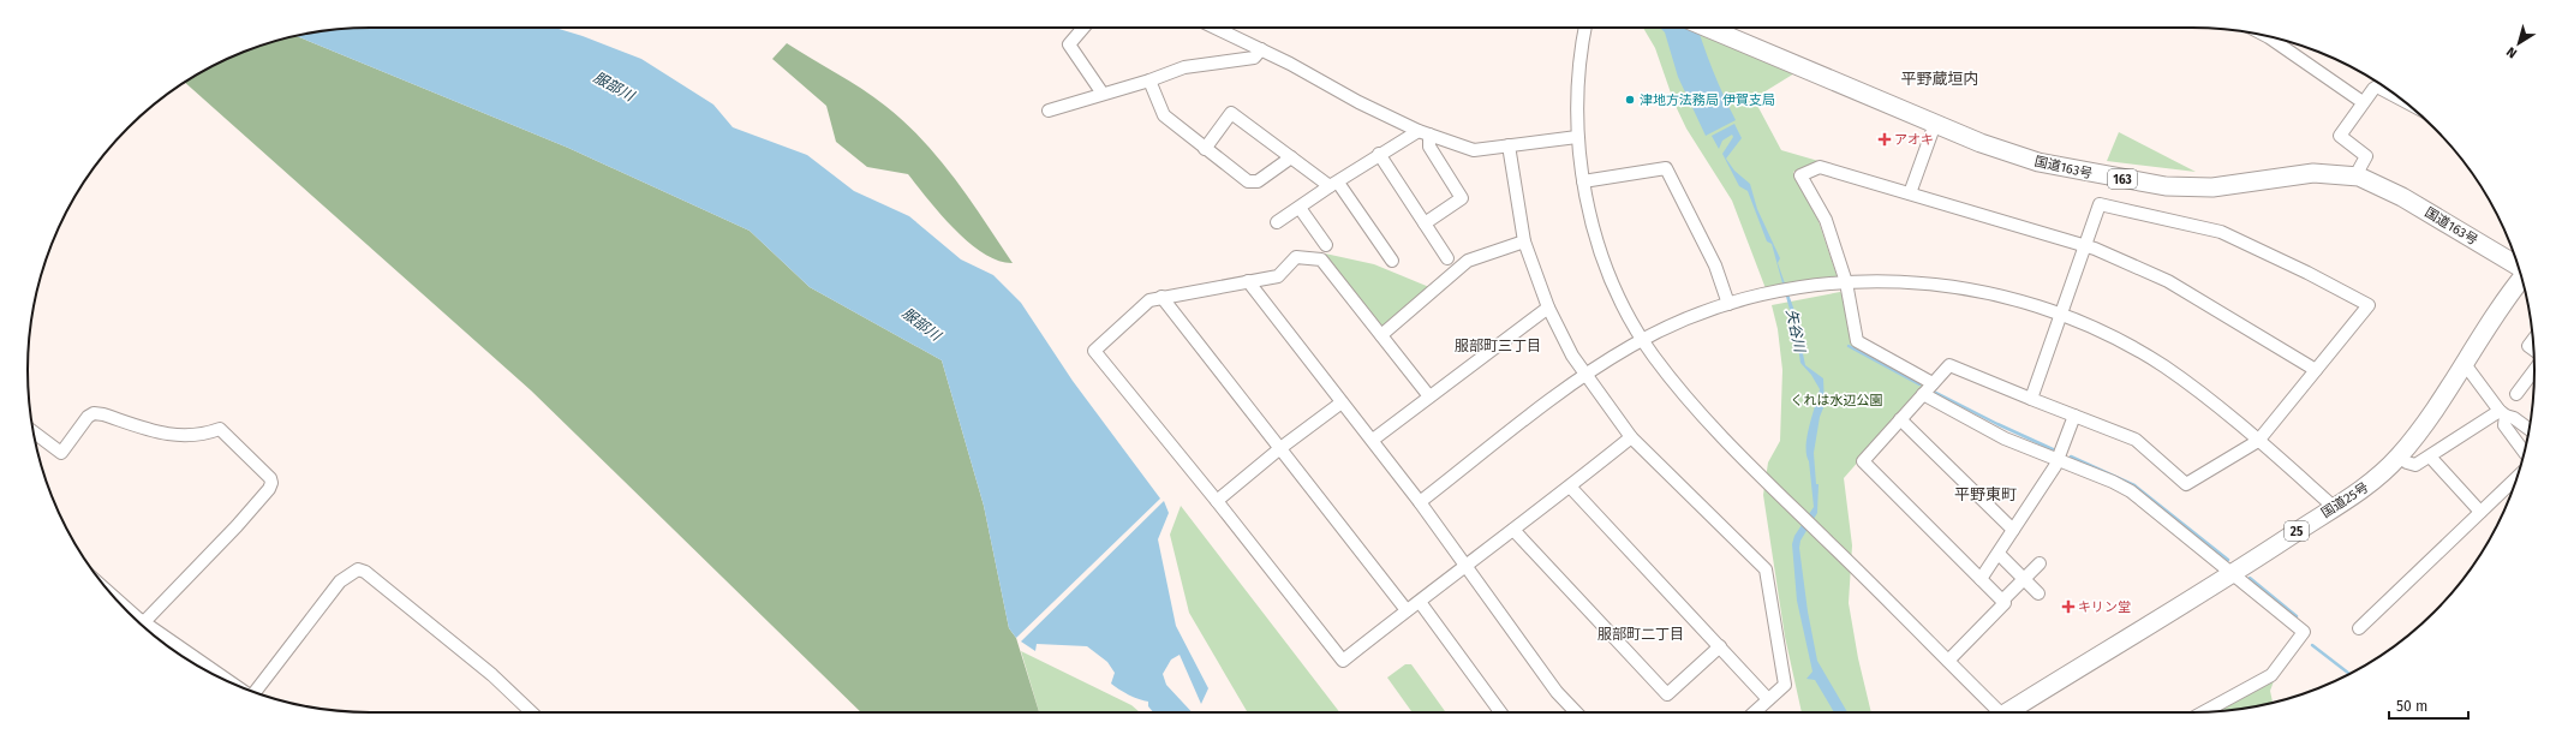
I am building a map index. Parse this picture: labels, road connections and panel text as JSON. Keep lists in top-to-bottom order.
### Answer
{
  "streets": {
    "highway": [
      "国道163号",
      "163",
      "国道25号",
      "25"
    ]
  },
  "districts": [
    "平野蔵垣内",
    "服部町三丁目",
    "平野東町",
    "服部町二丁目"
  ],
  "water": ["服部川", "矢谷川"],
  "parks": ["くれは水辺公園"],
  "places": {
    "other": ["津地方法務局 伊賀支局"],
    "health": ["アオキ", "キリン堂"]
  },
  "scale_bar": "50 m",
  "north": "bottom left"
}
